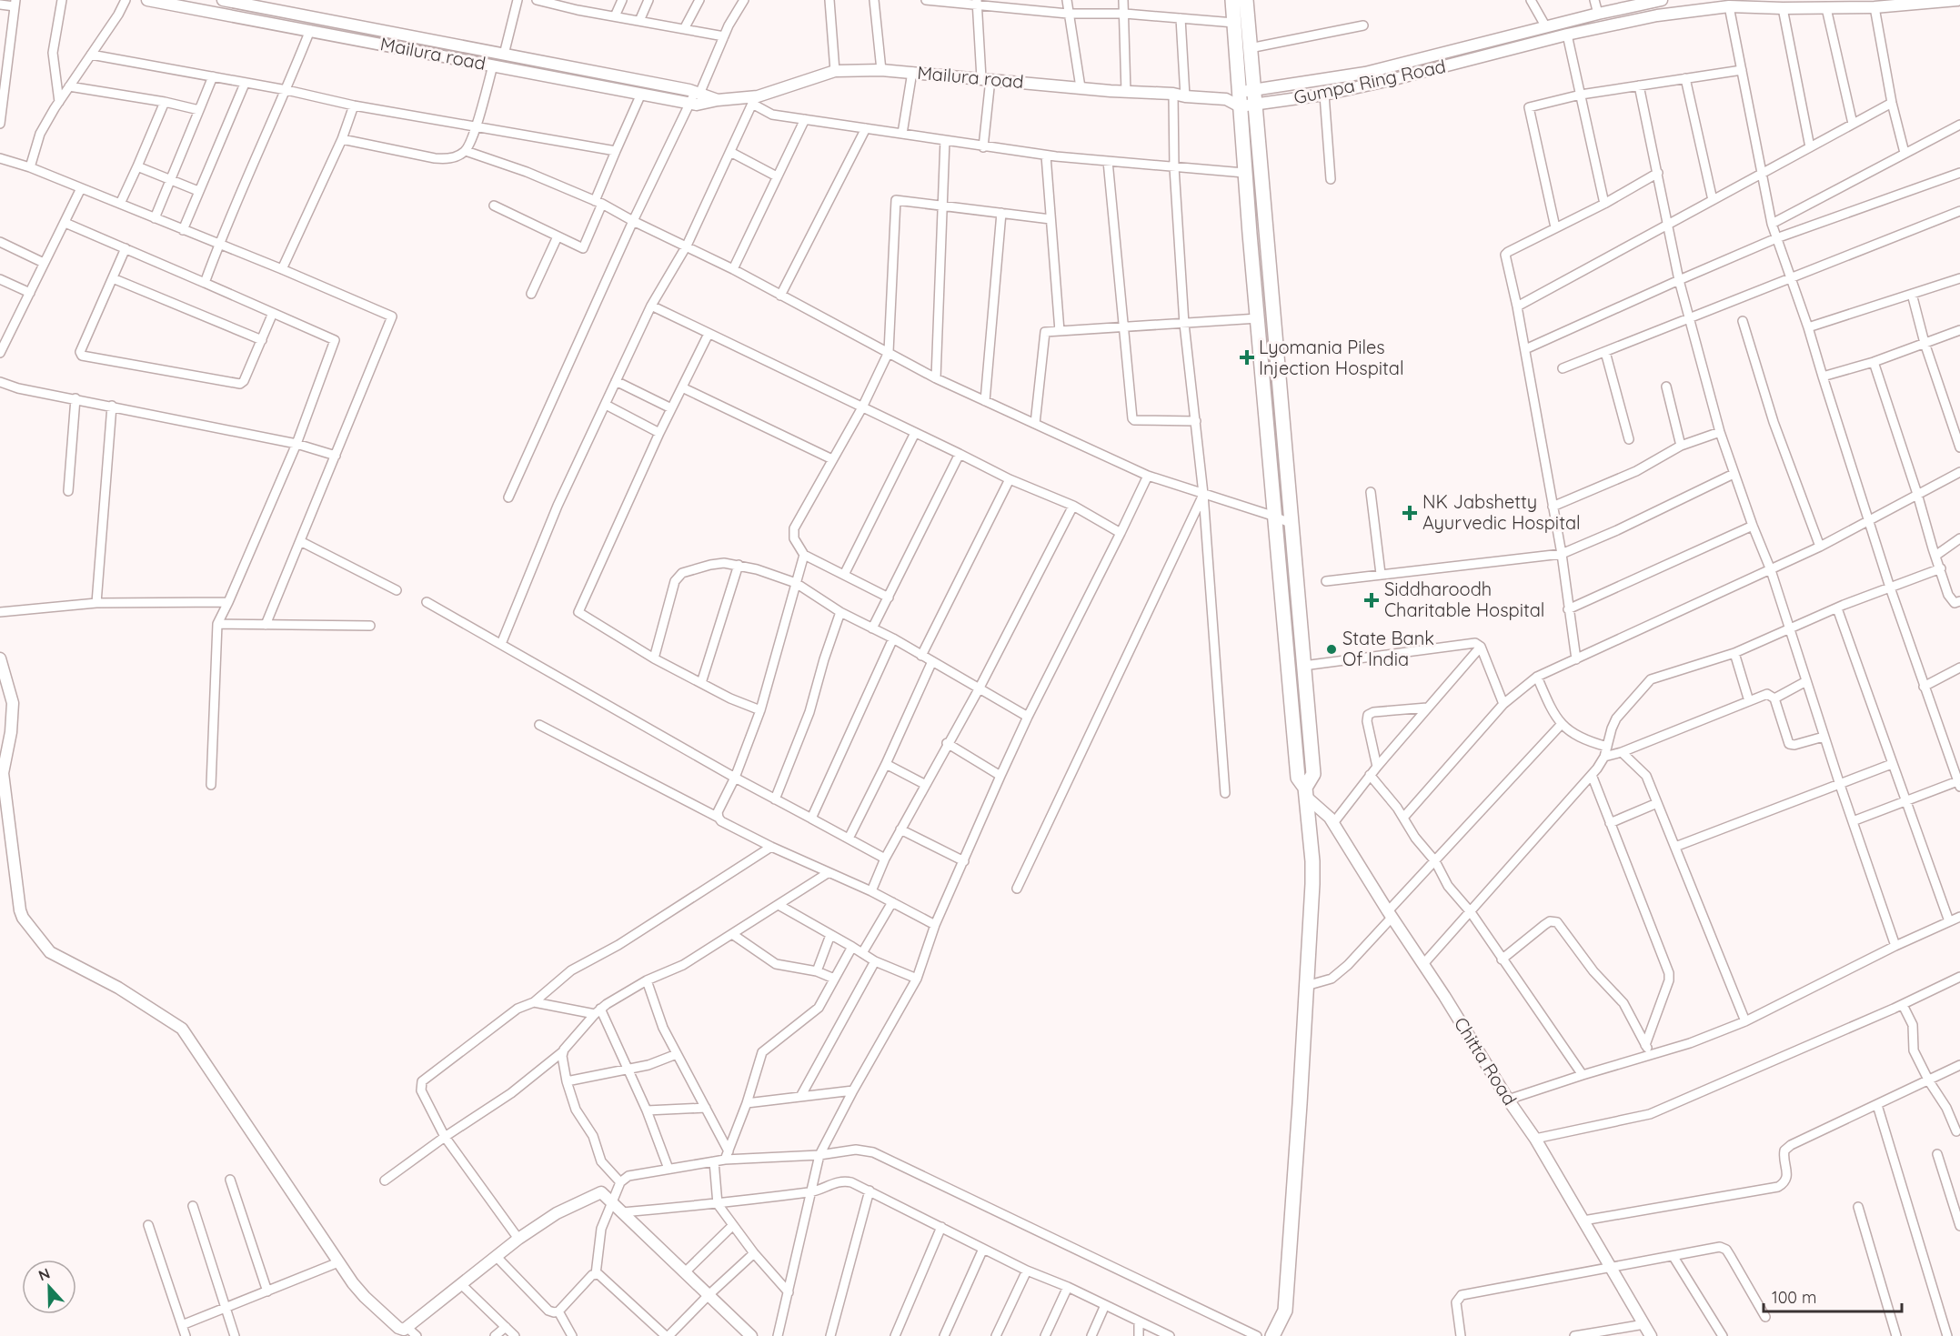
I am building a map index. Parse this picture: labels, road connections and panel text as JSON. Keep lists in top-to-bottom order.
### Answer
{
  "streets": {
    "street": ["Mailura road", "Gumpa Ring Road", "Chitta Road"]
  },
  "crossings": [
    ["Mailura road", "Gumpa Ring Road"]
  ],
  "places": {
    "health": ["Lyomania Piles Injection Hospital", "NK Jabshetty Ayurvedic Hospital", "Siddharoodh Charitable Hospital"],
    "other": ["State Bank Of India"]
  },
  "scale_bar": "100 m",
  "north": "top"
}
